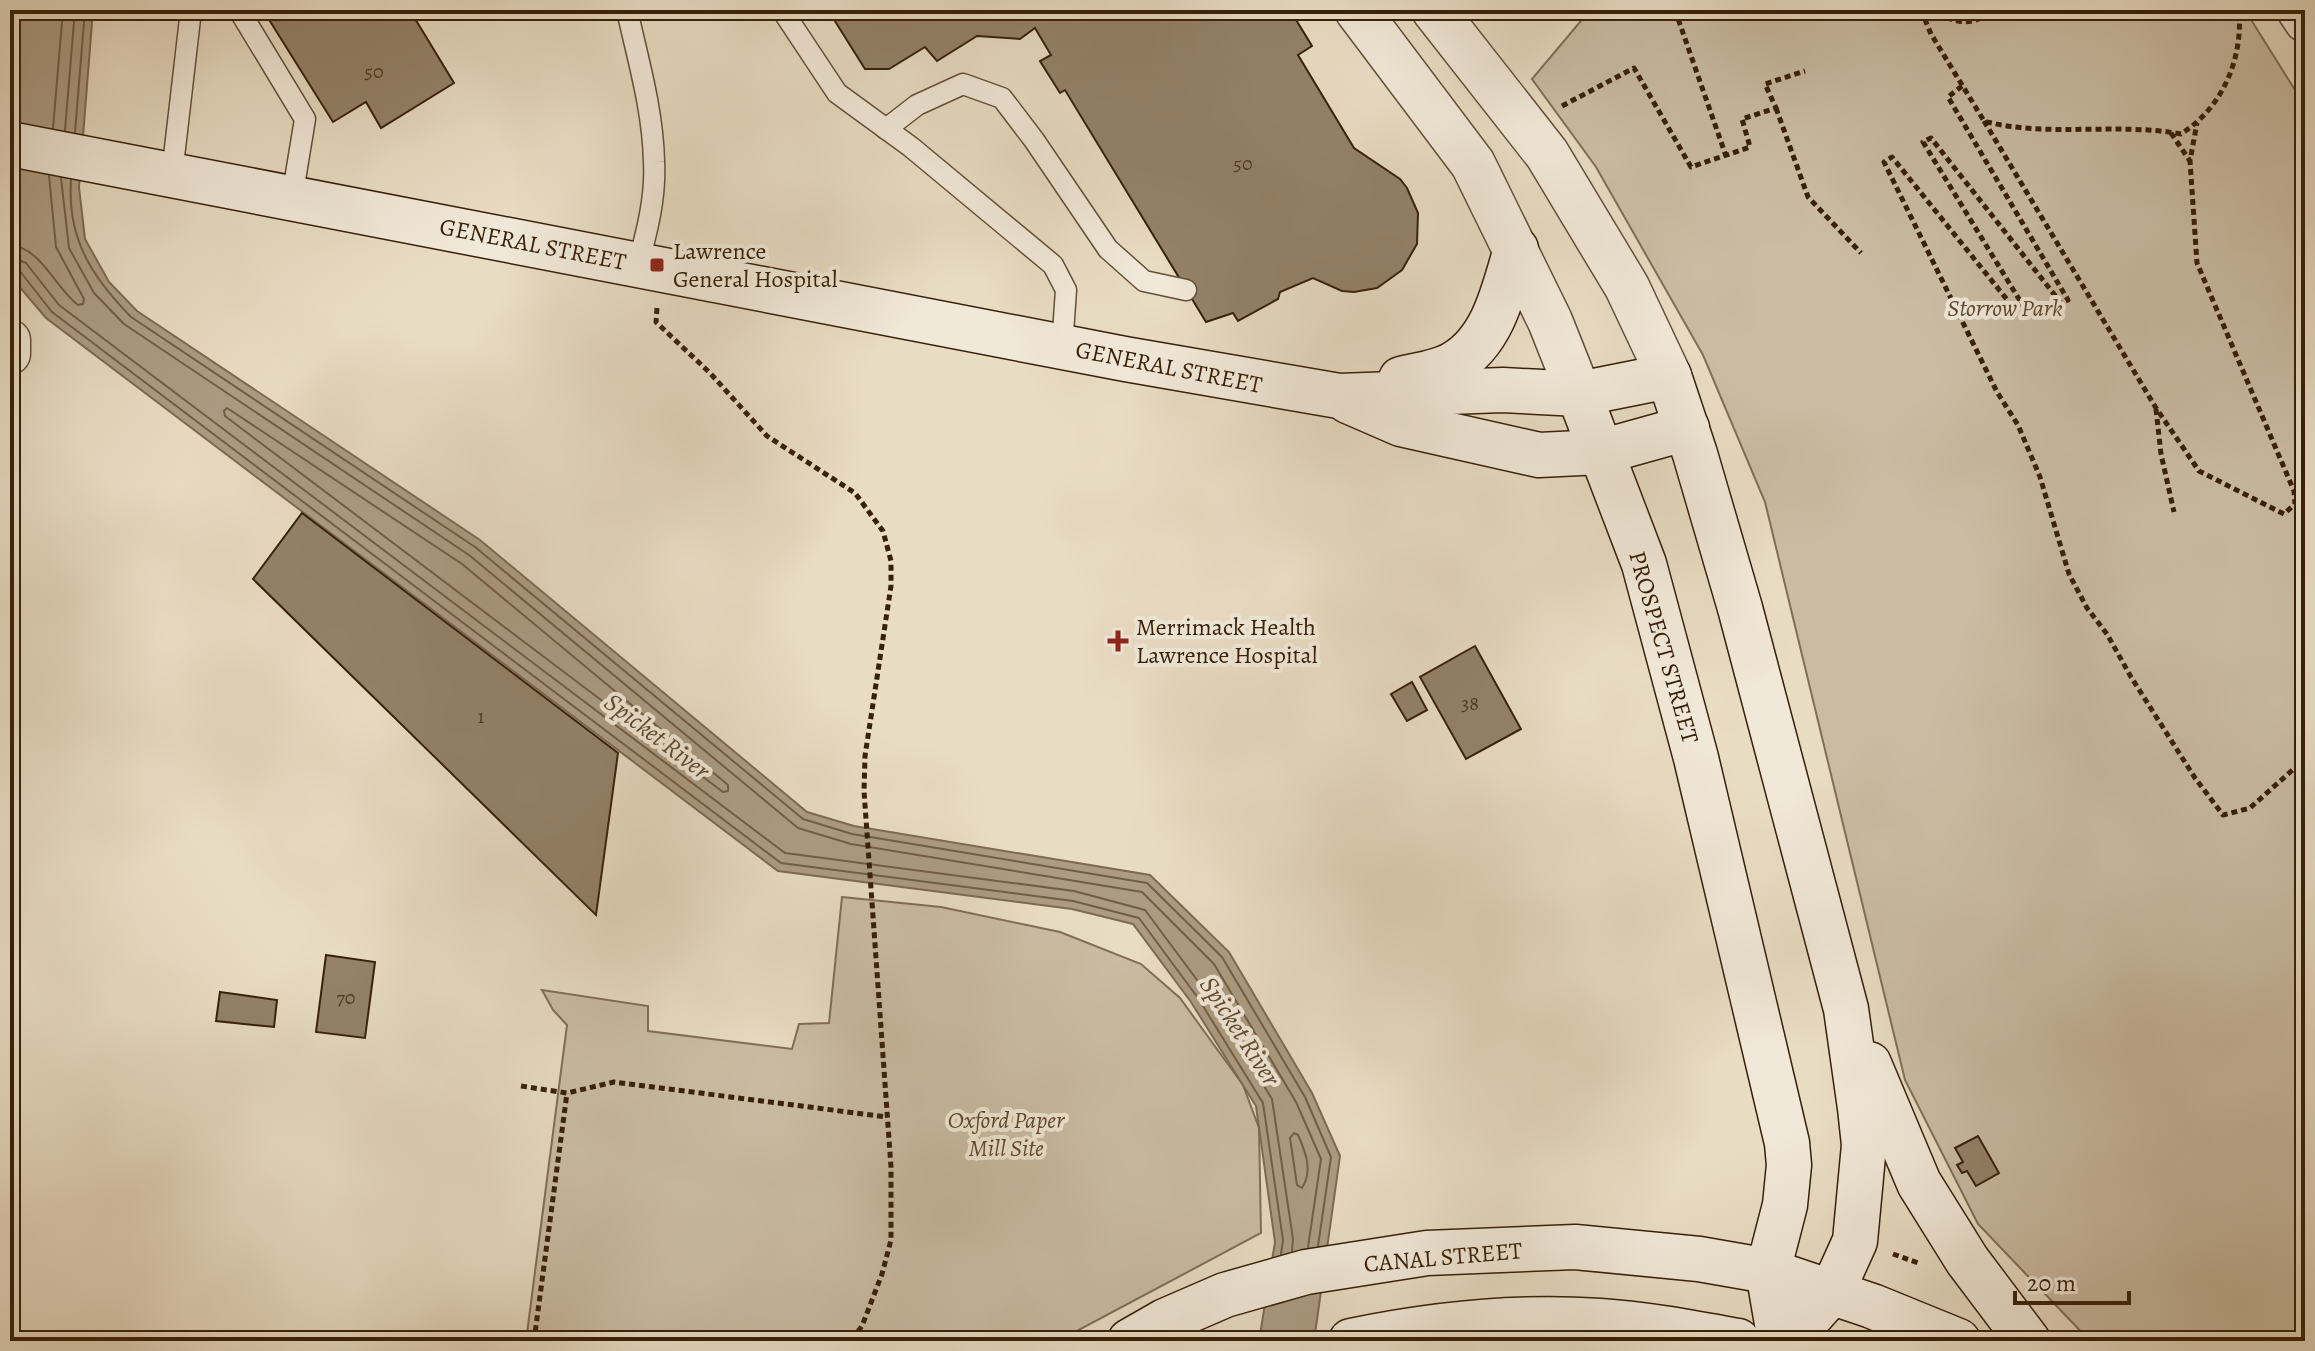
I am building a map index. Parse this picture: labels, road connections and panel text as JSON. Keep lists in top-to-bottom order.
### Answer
{
  "streets": {
    "main road": ["GENERAL STREET", "PROSPECT STREET", "CANAL STREET"]
  },
  "crossings": [
    ["GENERAL STREET", "PROSPECT STREET"],
    ["PROSPECT STREET", "CANAL STREET"]
  ],
  "water": ["Spicket River"],
  "parks": ["Storrow Park", "Oxford Paper Mill Site"],
  "places": {
    "transit": ["Lawrence General Hospital"],
    "health": ["Merrimack Health Lawrence Hospital"]
  },
  "house_numbers": [
    "50",
    "50",
    "38",
    "1",
    "70"
  ],
  "scale_bar": "20 m"
}
